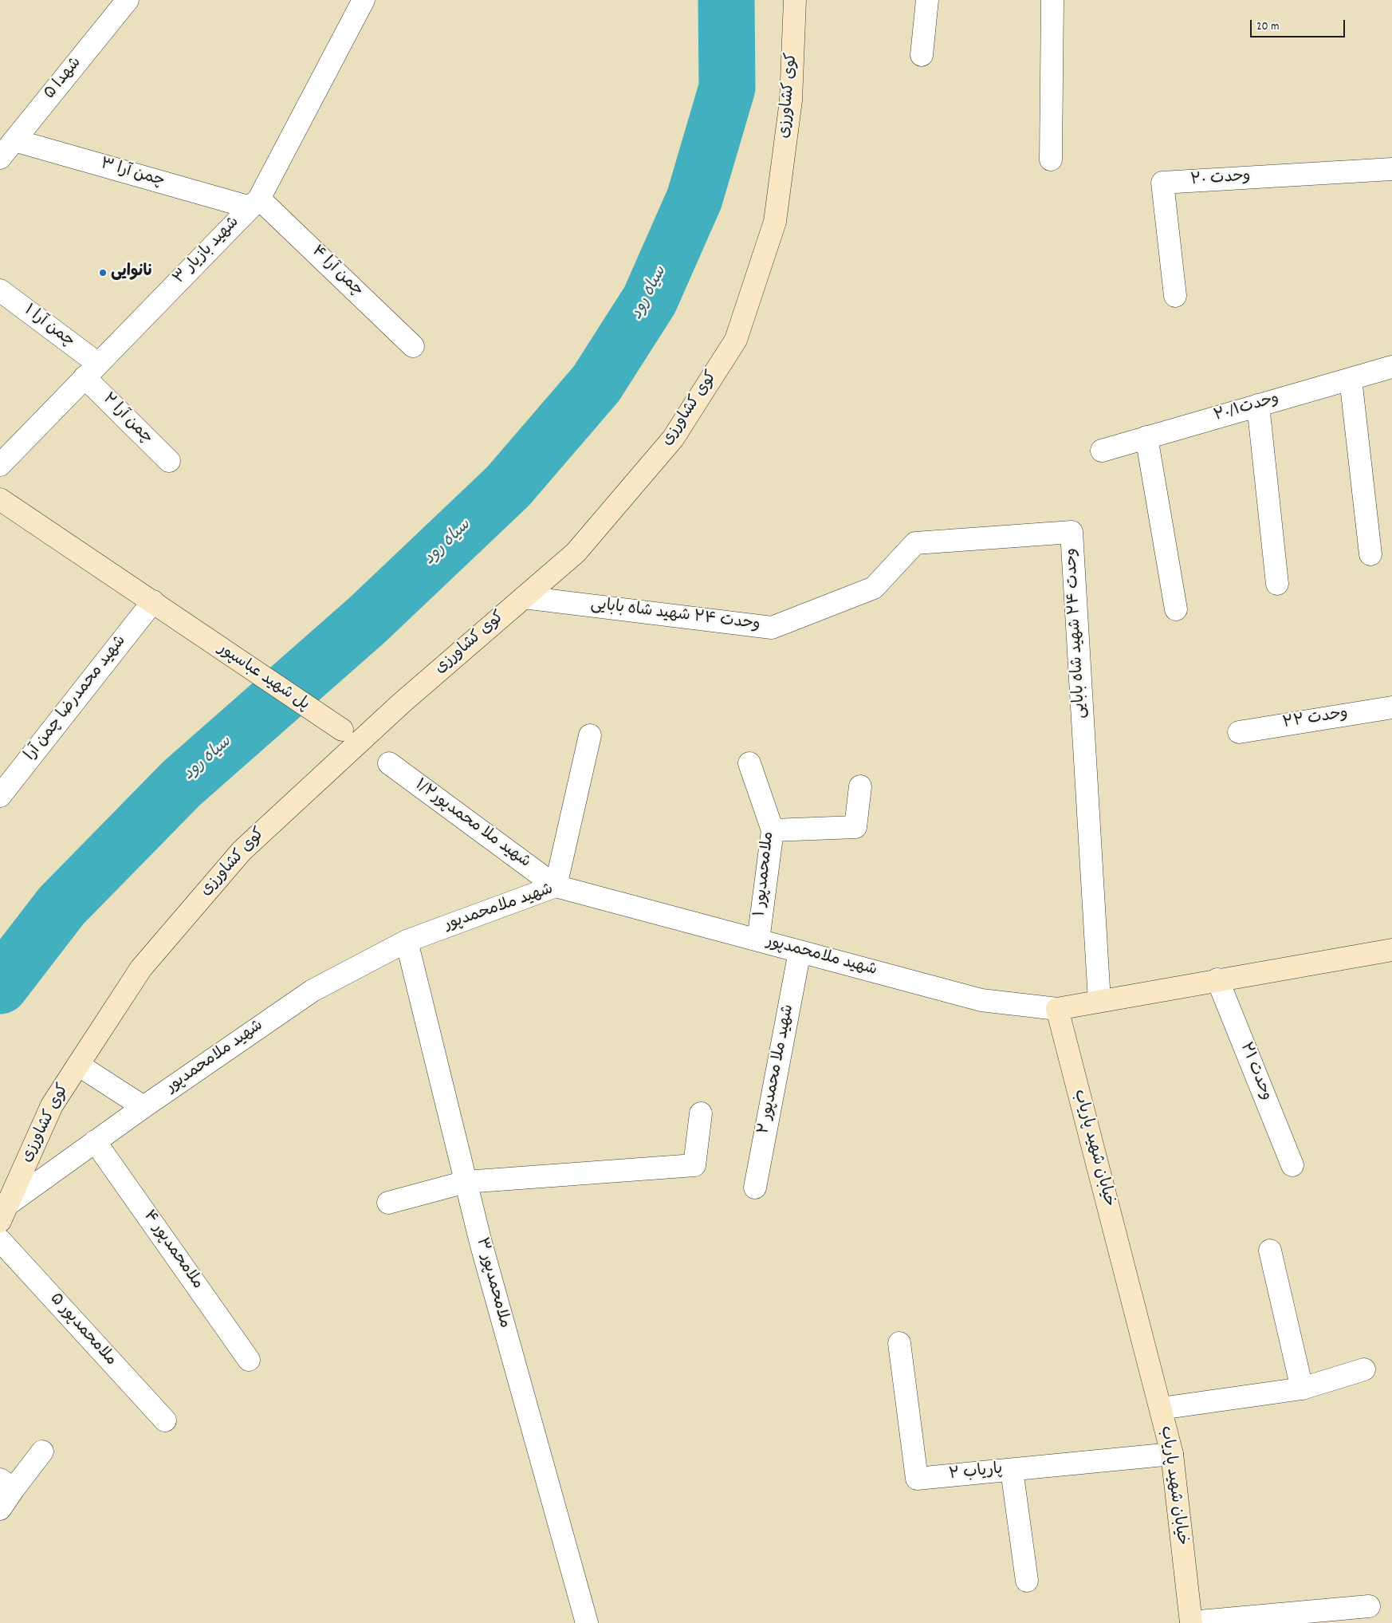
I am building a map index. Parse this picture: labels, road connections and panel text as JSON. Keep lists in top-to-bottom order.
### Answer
{
  "streets": {
    "street": [
      "شهدا ۵",
      "کوی کشاورزی",
      "چمن آرا ۳",
      "وحدت ۲۰",
      "شهید بازیار ۳",
      "چمن آرا ۴",
      "چمن آرا ۱",
      "وحدت۲۰/۱",
      "چمن آرا ۲",
      "وحدت ۲۴ شهید شاه بابایی",
      "پل شهید عباسپور",
      "شهید محمدرضا چمن آرا",
      "وحدت ۲۲",
      "شهید ملا محمدپور۱/۲",
      "ملامحمدپور ۱",
      "شهید ملامحمدپور",
      "شهید ملا محمدپور ۲",
      "وحدت ۲۱",
      "خیابان شهید پاریاب",
      "ملامحمدپور ۴",
      "ملامحمدپور ۳",
      "ملامحمدپور ۵",
      "پاریاب ۲"
    ]
  },
  "crossings": [
    ["شهدا ۵", "چمن آرا ۳"],
    ["کوی کشاورزی", "وحدت ۲۴ شهید شاه بابایی"],
    ["کوی کشاورزی", "پل شهید عباسپور"],
    ["کوی کشاورزی", "شهید ملامحمدپور"],
    ["چمن آرا ۳", "شهید بازیار ۳"],
    ["چمن آرا ۳", "چمن آرا ۴"],
    ["شهید بازیار ۳", "چمن آرا ۴"],
    ["شهید بازیار ۳", "چمن آرا ۱"],
    ["شهید بازیار ۳", "چمن آرا ۲"],
    ["چمن آرا ۱", "چمن آرا ۲"],
    ["پل شهید عباسپور", "شهید محمدرضا چمن آرا"],
    ["شهید ملا محمدپور۱/۲", "شهید ملامحمدپور"],
    ["ملامحمدپور ۱", "شهید ملامحمدپور"],
    ["شهید ملامحمدپور", "شهید ملا محمدپور ۲"],
    ["شهید ملامحمدپور", "خیابان شهید پاریاب"],
    ["شهید ملامحمدپور", "ملامحمدپور ۴"],
    ["شهید ملامحمدپور", "ملامحمدپور ۳"],
    ["خیابان شهید پاریاب", "پاریاب ۲"]
  ],
  "water": ["سیاه رود"],
  "places": ["نانوایی"],
  "scale_bar": "20 m"
}
